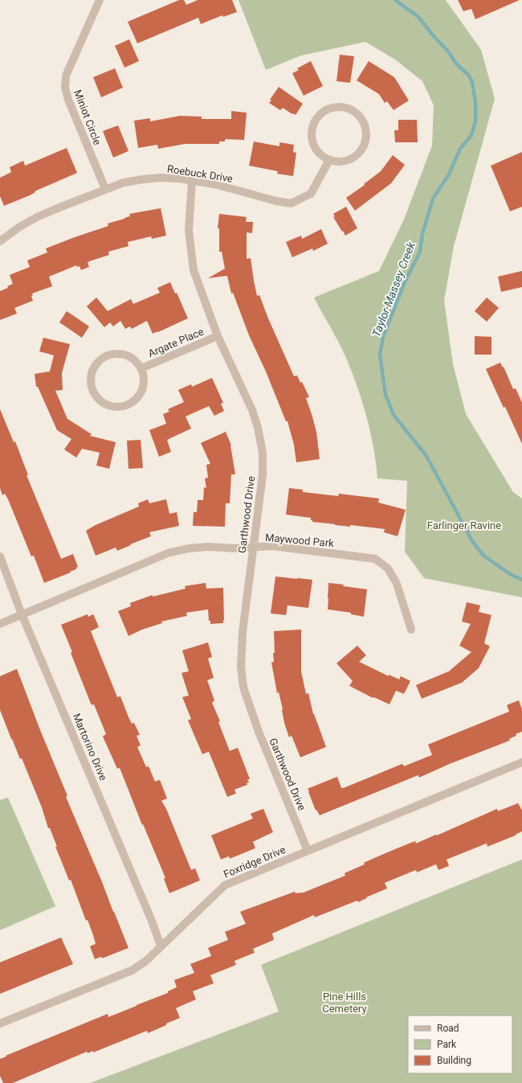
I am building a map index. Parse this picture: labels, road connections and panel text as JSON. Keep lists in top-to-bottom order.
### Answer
{
  "streets": {
    "street": [
      "Miniot Circle",
      "Roebuck Drive",
      "Argate Place",
      "Garthwood Drive",
      "Maywood Park",
      "Martorino Drive",
      "Foxridge Drive"
    ]
  },
  "crossings": [
    ["Miniot Circle", "Roebuck Drive"],
    ["Roebuck Drive", "Garthwood Drive"],
    ["Argate Place", "Garthwood Drive"],
    ["Garthwood Drive", "Maywood Park"],
    ["Garthwood Drive", "Foxridge Drive"],
    ["Maywood Park", "Martorino Drive"],
    ["Martorino Drive", "Foxridge Drive"]
  ],
  "water": ["Taylor-Massey Creek"],
  "parks": ["Farlinger Ravine", "Pine Hills Cemetery"],
  "legend": ["Road", "Park", "Building"]
}
